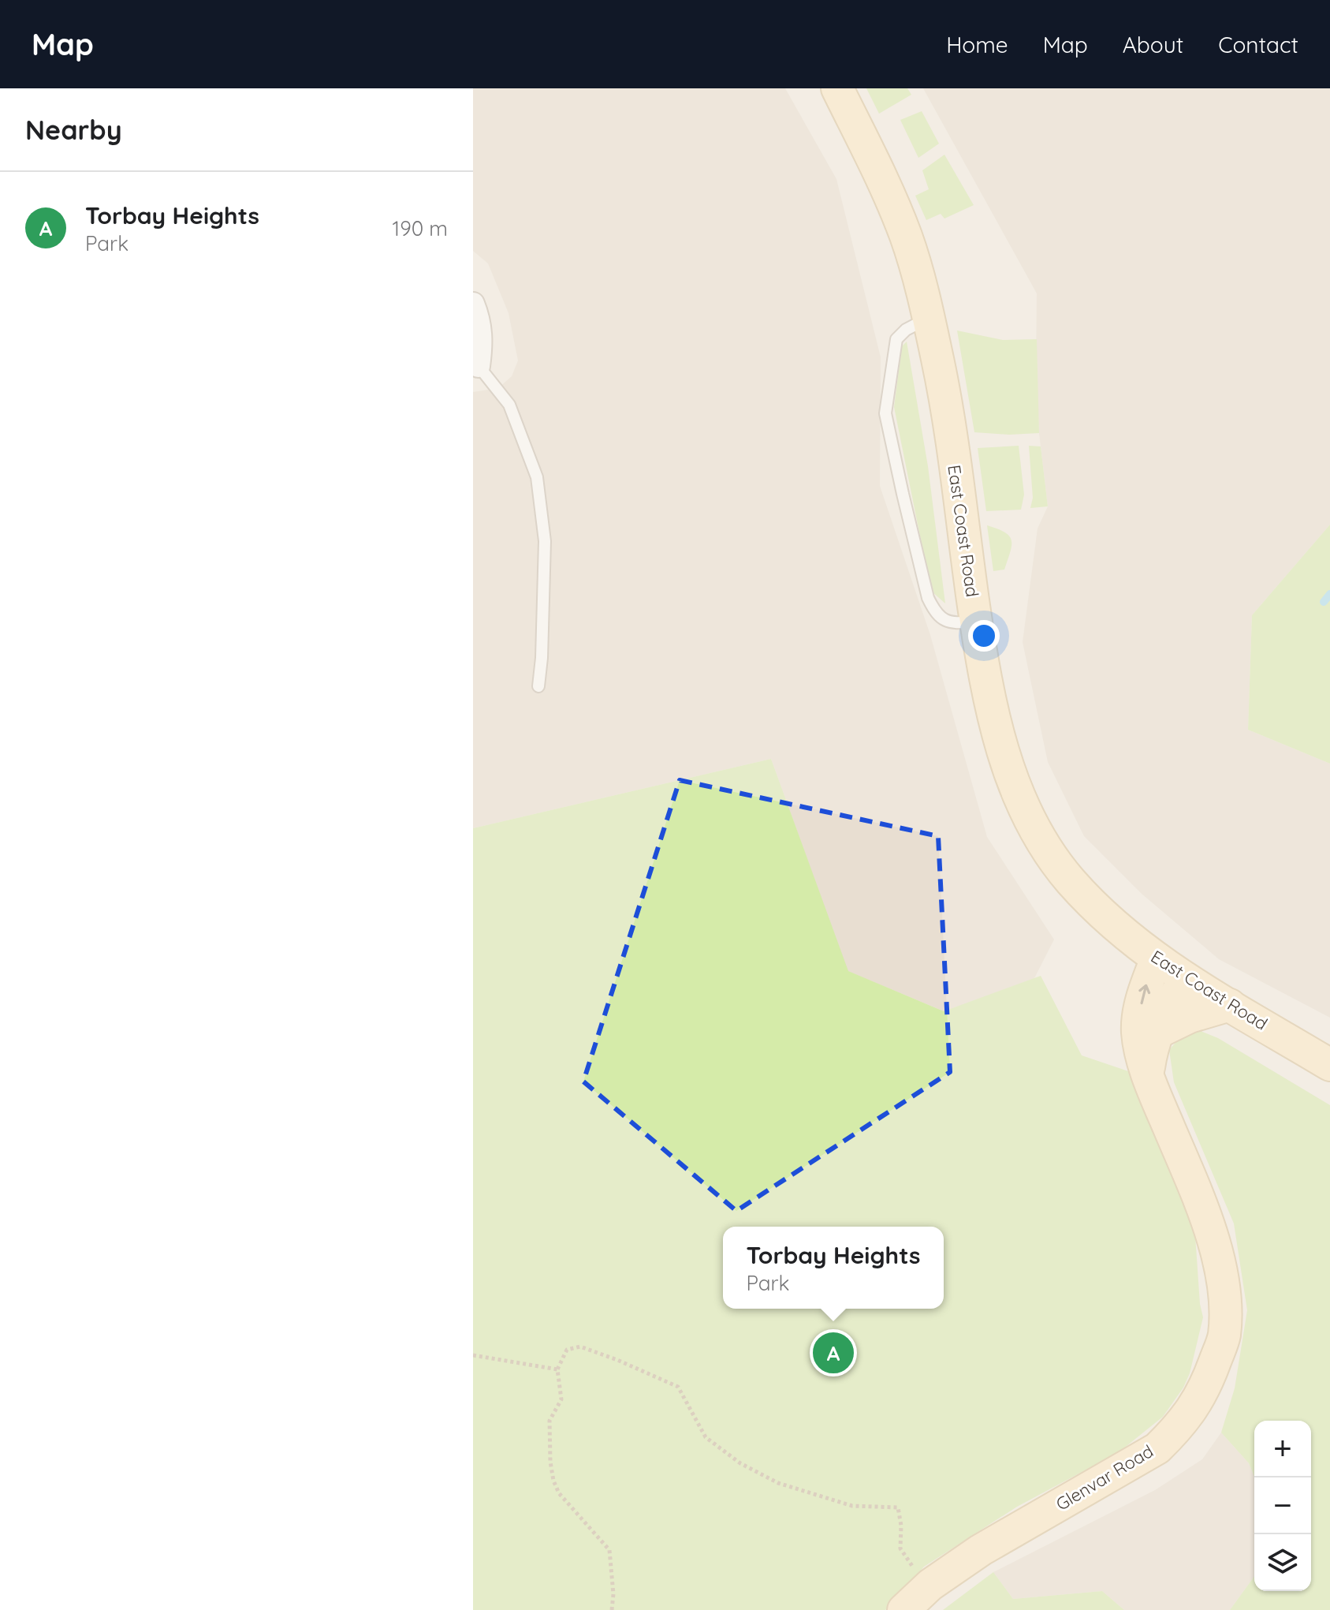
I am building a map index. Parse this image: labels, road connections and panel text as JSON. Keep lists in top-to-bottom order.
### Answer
{
  "streets": {
    "main road": ["East Coast Road", "Glenvar Road"]
  },
  "crossings": [
    ["East Coast Road", "Glenvar Road"]
  ],
  "page": {
    "header": "Map",
    "nav": [
      "Home",
      "Map",
      "About",
      "Contact"
    ],
    "heading": "Nearby",
    "list": [
      {
        "mark": "A",
        "name": "Torbay Heights",
        "note": "Park",
        "value": "190 m"
      }
    ],
    "popup": ["Torbay Heights", "Park"],
    "pins": "A",
    "map_buttons": ["+", "−"]
  }
}
